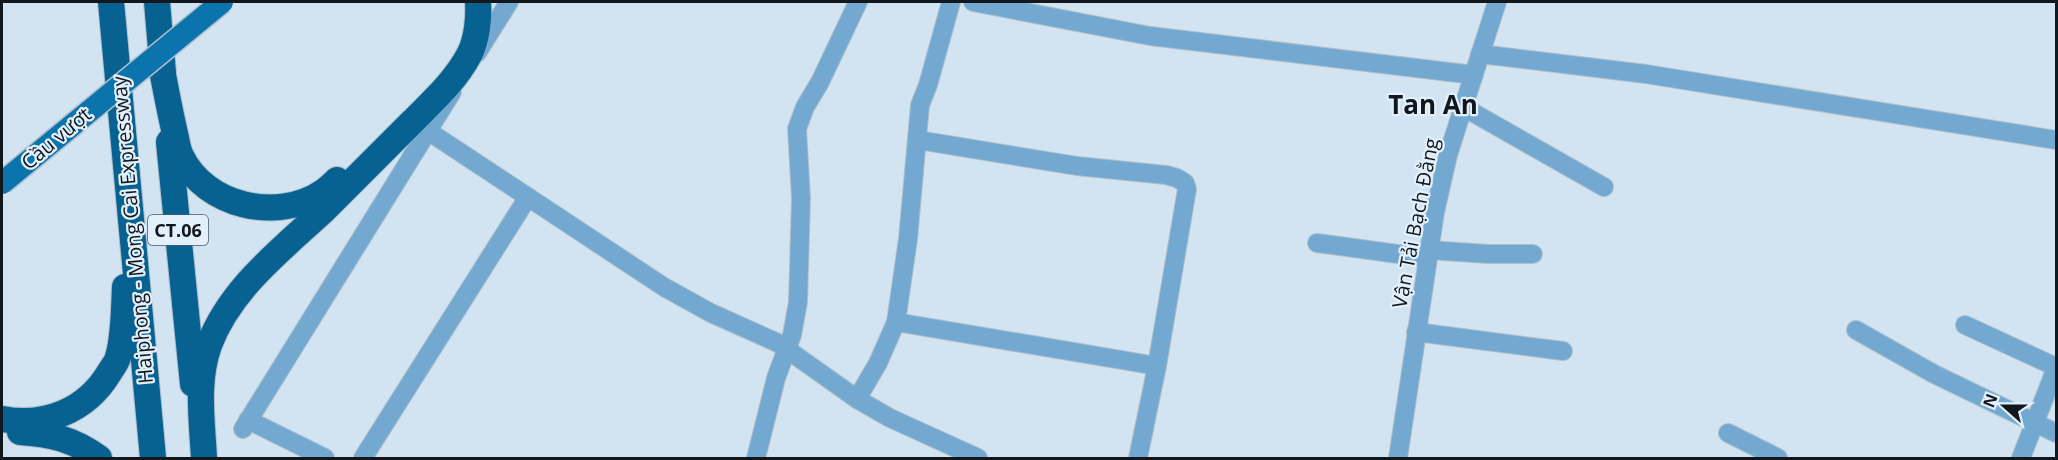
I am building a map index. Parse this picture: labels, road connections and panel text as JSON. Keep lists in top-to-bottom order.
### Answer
{
  "streets": {
    "highway": ["Haiphong - Mong Cai Expressway", "CT.06"],
    "main road": ["Cầu vượt"],
    "street": ["Vận Tải Bạch Đằng"]
  },
  "districts": ["Tan An"],
  "north": "left"
}
